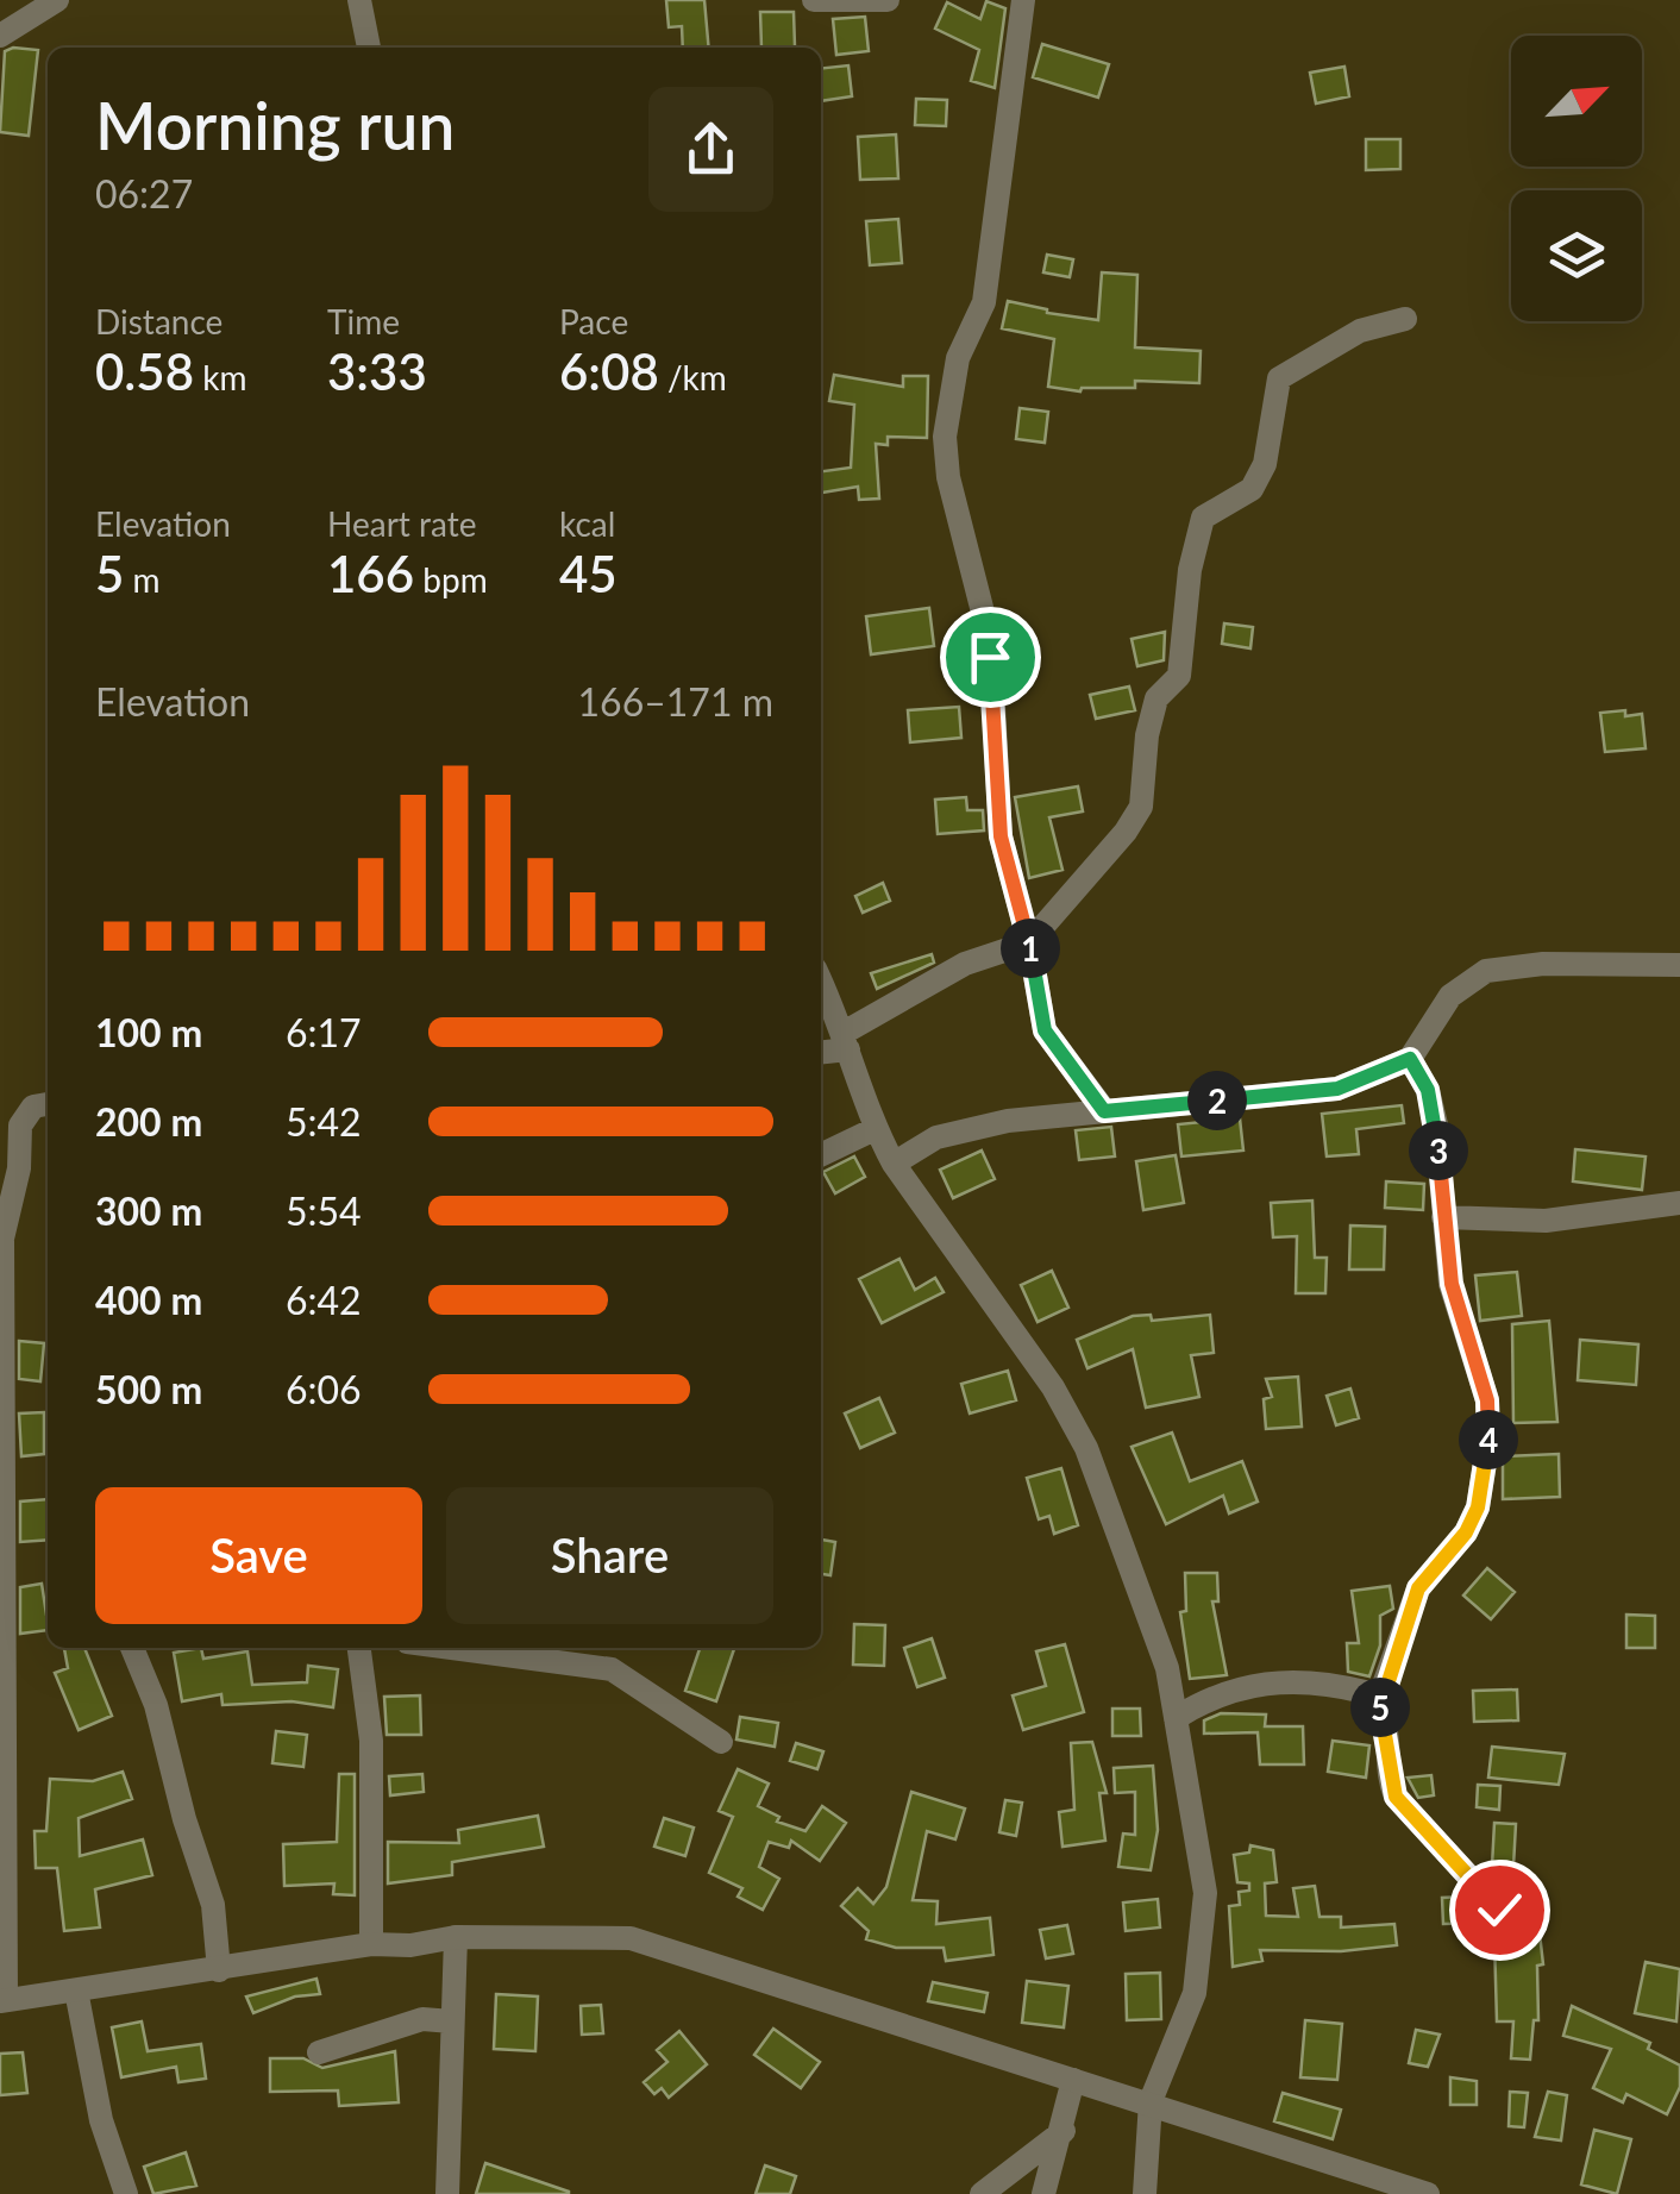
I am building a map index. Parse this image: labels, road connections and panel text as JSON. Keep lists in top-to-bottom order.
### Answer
{
  "north": "top right",
  "page": {
    "heading": ["Morning run", "06:27"],
    "stats": [
      ["Distance", "0.58 km"],
      ["Time", "3:33"],
      ["Pace", "6:08 /km"],
      ["Elevation", "5 m"],
      ["Heart rate", "166 bpm"],
      ["kcal", "45"]
    ],
    "chart": ["Elevation", "166–171 m"],
    "pins": [
      "1",
      "2",
      "3",
      "4",
      "5"
    ],
    "list": [
      {
        "name": "100 m",
        "note": "6:17"
      },
      {
        "name": "200 m",
        "note": "5:42"
      },
      {
        "name": "300 m",
        "note": "5:54"
      },
      {
        "name": "400 m",
        "note": "6:42"
      },
      {
        "name": "500 m",
        "note": "6:06"
      }
    ],
    "buttons": ["Save", "Share"]
  }
}
